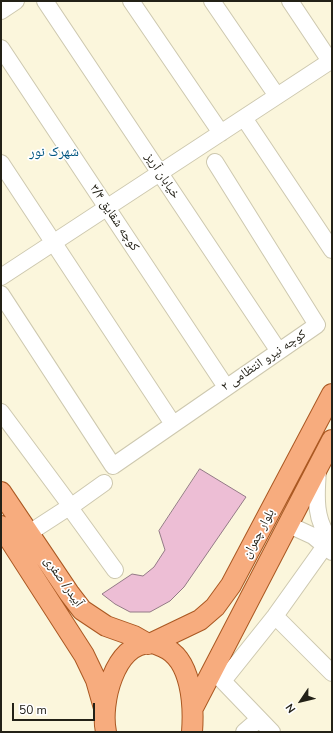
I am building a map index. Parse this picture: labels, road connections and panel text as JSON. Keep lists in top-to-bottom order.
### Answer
{
  "streets": {
    "main road": ["بلوار چمران", "آبیدر/ صفری"],
    "street": ["خیابان آریز", "کوچه شقایق ۳/۴", "کوچه نیرو انتظامی ۲"]
  },
  "crossings": [
    ["خیابان آریز", "کوچه نیرو انتظامی ۲"],
    ["کوچه شقایق ۳/۴", "کوچه نیرو انتظامی ۲"],
    ["بلوار چمران", "آبیدر/ صفری"]
  ],
  "districts": ["شهرک نور"],
  "scale_bar": "50 m",
  "north": "bottom left"
}
